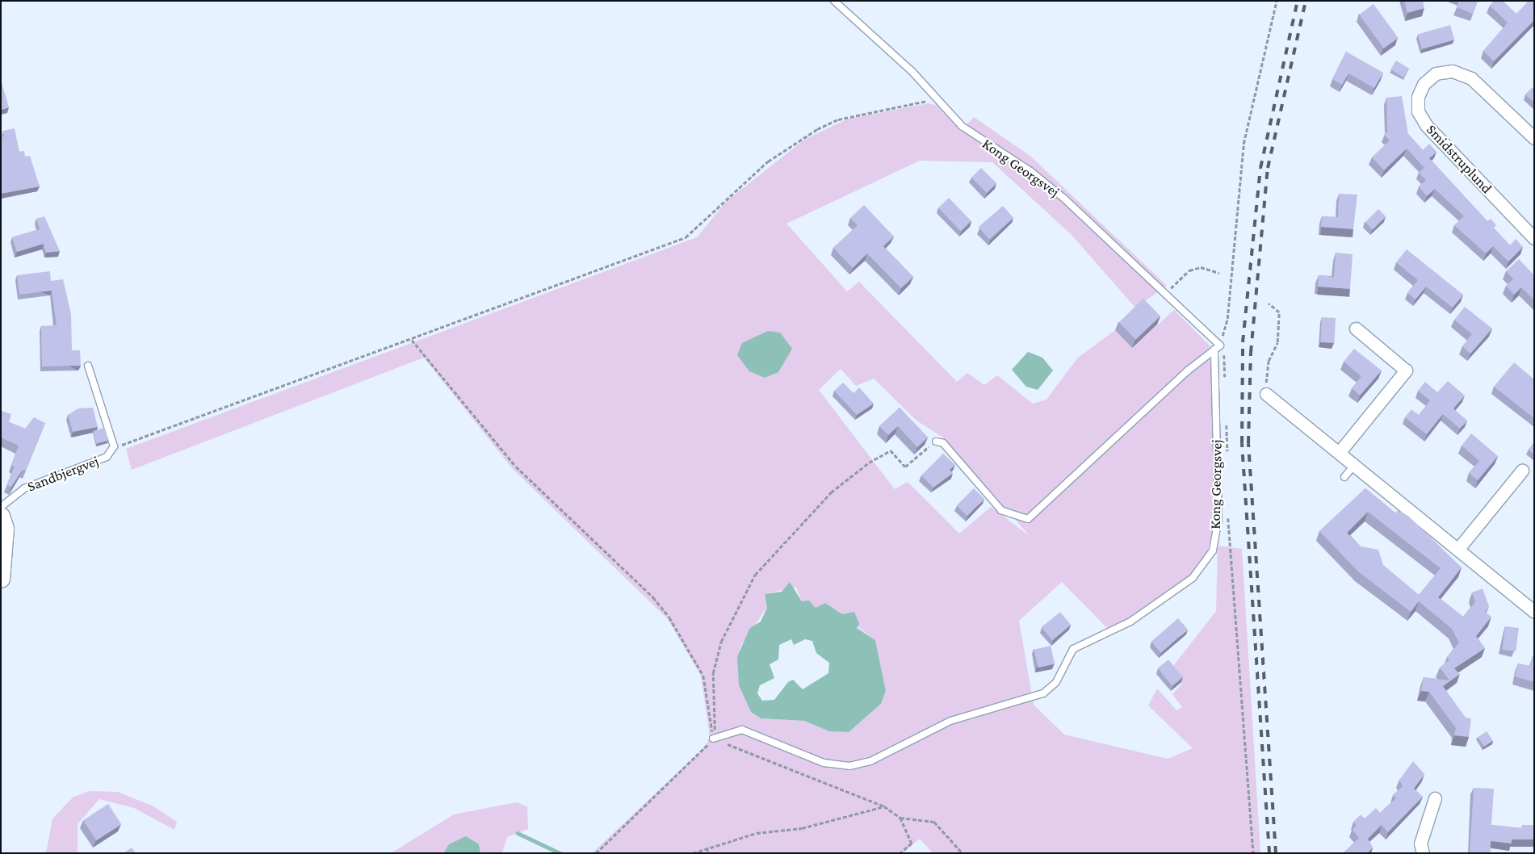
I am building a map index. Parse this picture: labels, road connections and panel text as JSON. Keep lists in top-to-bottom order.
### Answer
{
  "streets": {
    "street": ["Smidstruplund"],
    "lane": ["Kong Georgsvej", "Sandbjergvej"]
  }
}
